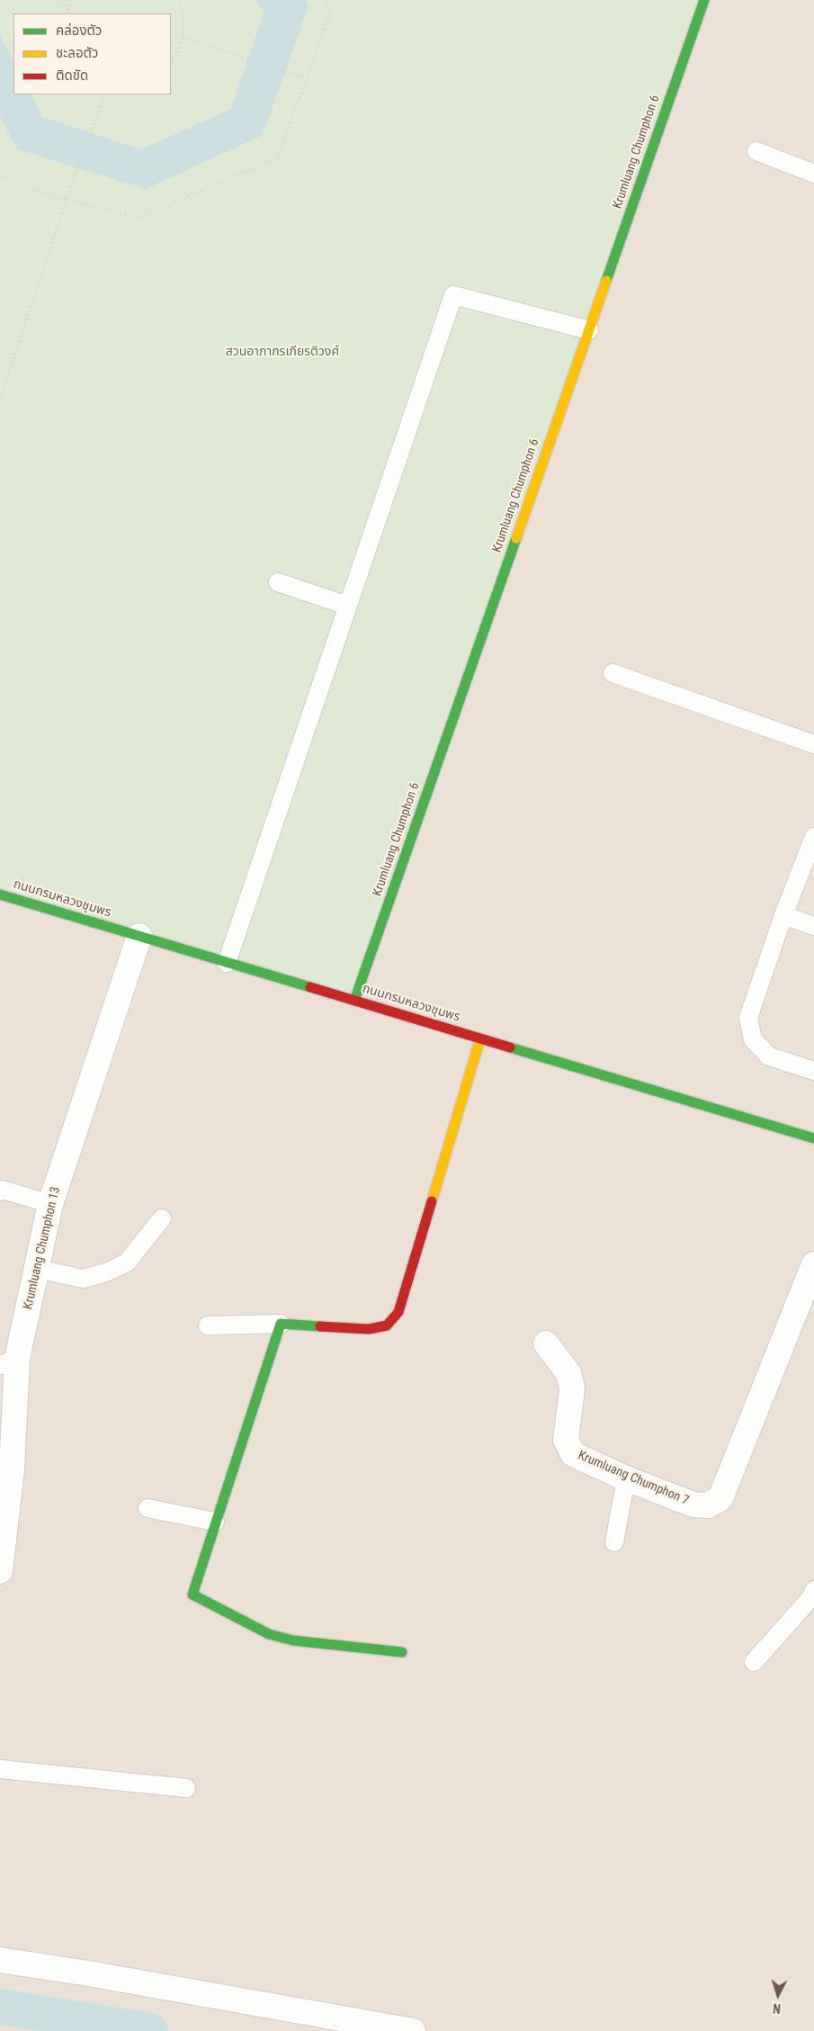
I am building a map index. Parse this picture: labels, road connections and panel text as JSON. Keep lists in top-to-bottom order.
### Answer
{
  "streets": {
    "street": [
      "Krumluang Chumphon 6",
      "ถนนกรมหลวงชุมพร",
      "Krumluang Chumphon 13",
      "Krumluang Chumphon 7"
    ]
  },
  "crossings": [
    ["Krumluang Chumphon 6", "ถนนกรมหลวงชุมพร"],
    ["ถนนกรมหลวงชุมพร", "Krumluang Chumphon 13"]
  ],
  "parks": ["สวนอาภากรเกียรติวงศ์"],
  "legend": ["คล่องตัว", "ชะลอตัว", "ติดขัด"],
  "north": "bottom"
}
